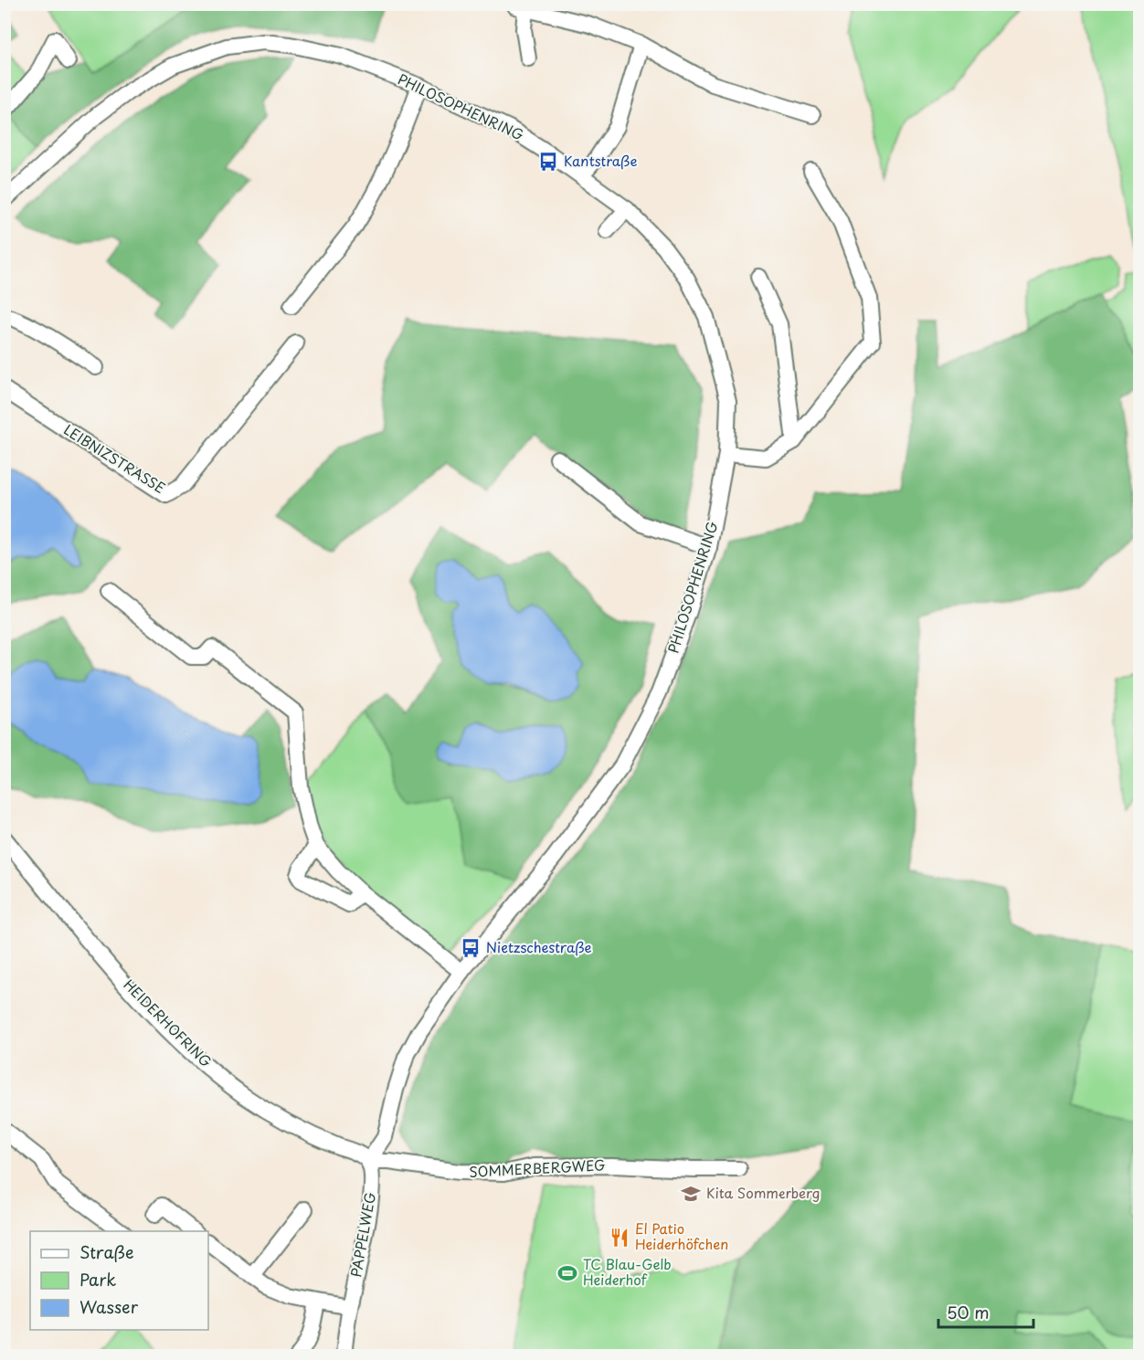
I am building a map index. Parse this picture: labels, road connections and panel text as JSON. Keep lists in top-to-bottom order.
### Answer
{
  "streets": {
    "street": [
      "PHILOSOPHENRING",
      "LEIBNIZSTRASSE",
      "HEIDERHOFRING",
      "SOMMERBERGWEG",
      "PAPPELWEG"
    ]
  },
  "crossings": [
    ["PHILOSOPHENRING", "HEIDERHOFRING"],
    ["PHILOSOPHENRING", "SOMMERBERGWEG"],
    ["PHILOSOPHENRING", "PAPPELWEG"],
    ["HEIDERHOFRING", "SOMMERBERGWEG"],
    ["HEIDERHOFRING", "PAPPELWEG"],
    ["SOMMERBERGWEG", "PAPPELWEG"]
  ],
  "places": {
    "bus stop": ["Kantstraße", "Nietzschestraße"],
    "school or university": ["Kita Sommerberg"],
    "restaurant": ["El Patio Heiderhöfchen"],
    "sports": ["TC Blau-Gelb Heiderhof"]
  },
  "legend": ["Straße", "Park", "Wasser"],
  "scale_bar": "50 m"
}
